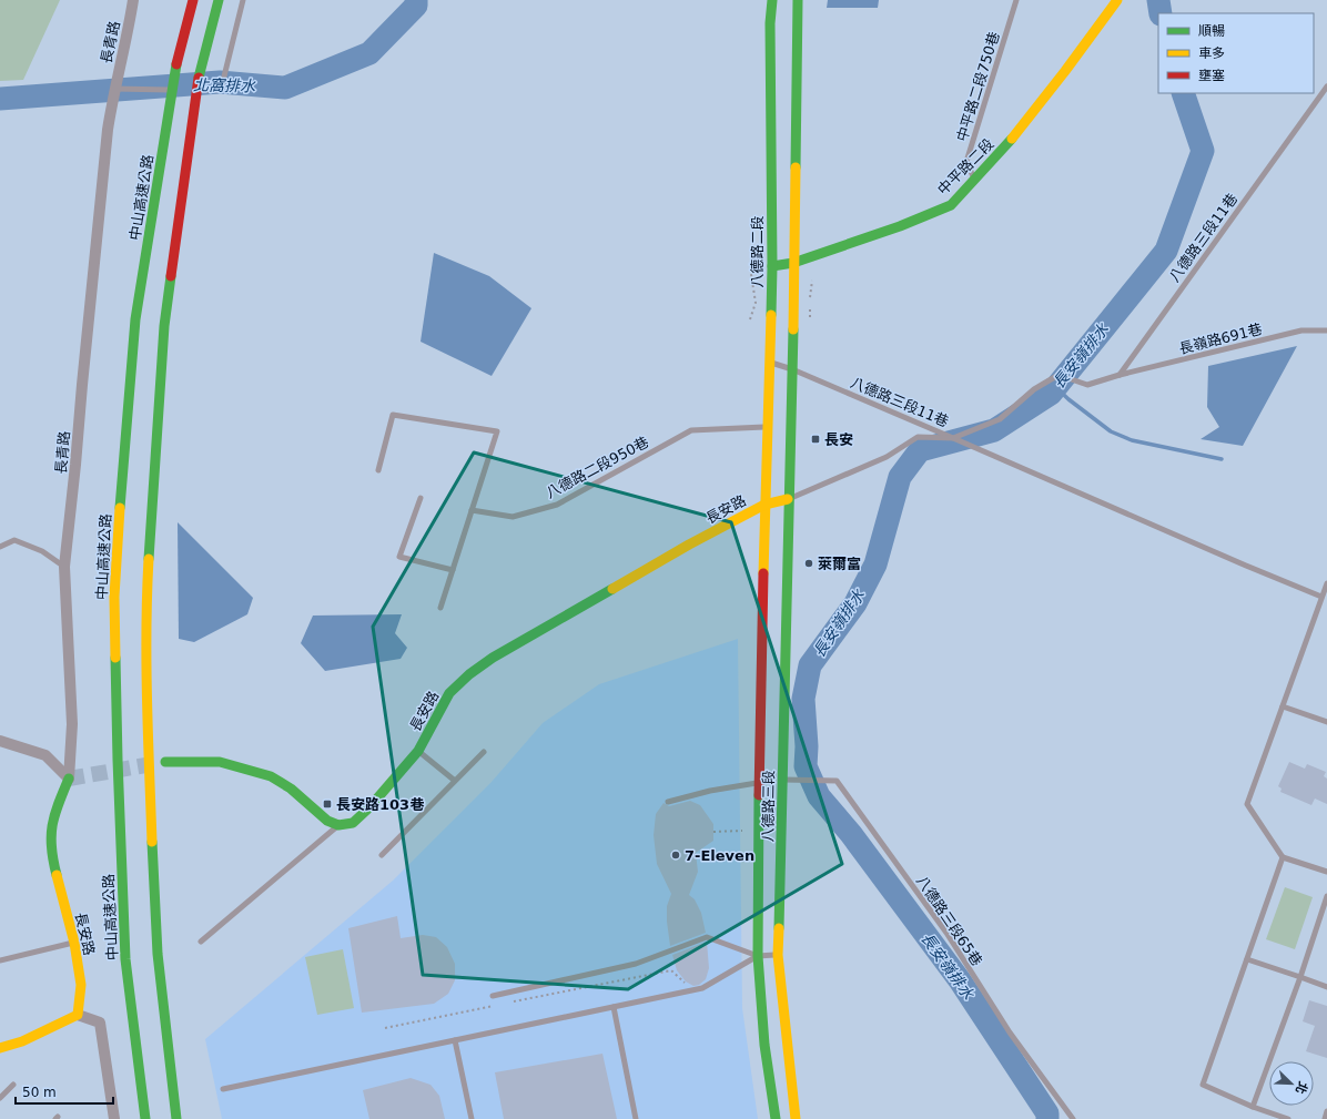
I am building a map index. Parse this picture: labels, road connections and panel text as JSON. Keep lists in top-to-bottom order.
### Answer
{
  "streets": {
    "main road": [
      "中平路二段",
      "中山高速公路",
      "八德路二段",
      "長安路",
      "八德路三段"
    ],
    "street": ["長青路"],
    "lane": [
      "中平路二段750巷",
      "八德路三段11巷",
      "長嶺路691巷",
      "八德路二段950巷",
      "八德路三段65巷"
    ]
  },
  "crossings": [
    ["長青路", "長安路"],
    ["中平路二段750巷", "中平路二段"],
    ["中平路二段", "八德路二段"],
    ["八德路三段11巷", "八德路二段"],
    ["八德路三段11巷", "長嶺路691巷"],
    ["八德路二段", "八德路二段950巷"],
    ["八德路二段", "長安路"],
    ["八德路二段", "八德路三段"],
    ["長安路", "八德路三段"],
    ["八德路三段", "八德路三段65巷"]
  ],
  "water": ["北窩排水", "長安嶺排水"],
  "places": {
    "transit": ["長安", "長安路103巷"],
    "other": ["萊爾富", "7-Eleven"]
  },
  "legend": ["順暢", "車多", "壅塞"],
  "scale_bar": "50 m",
  "north": "bottom right"
}
